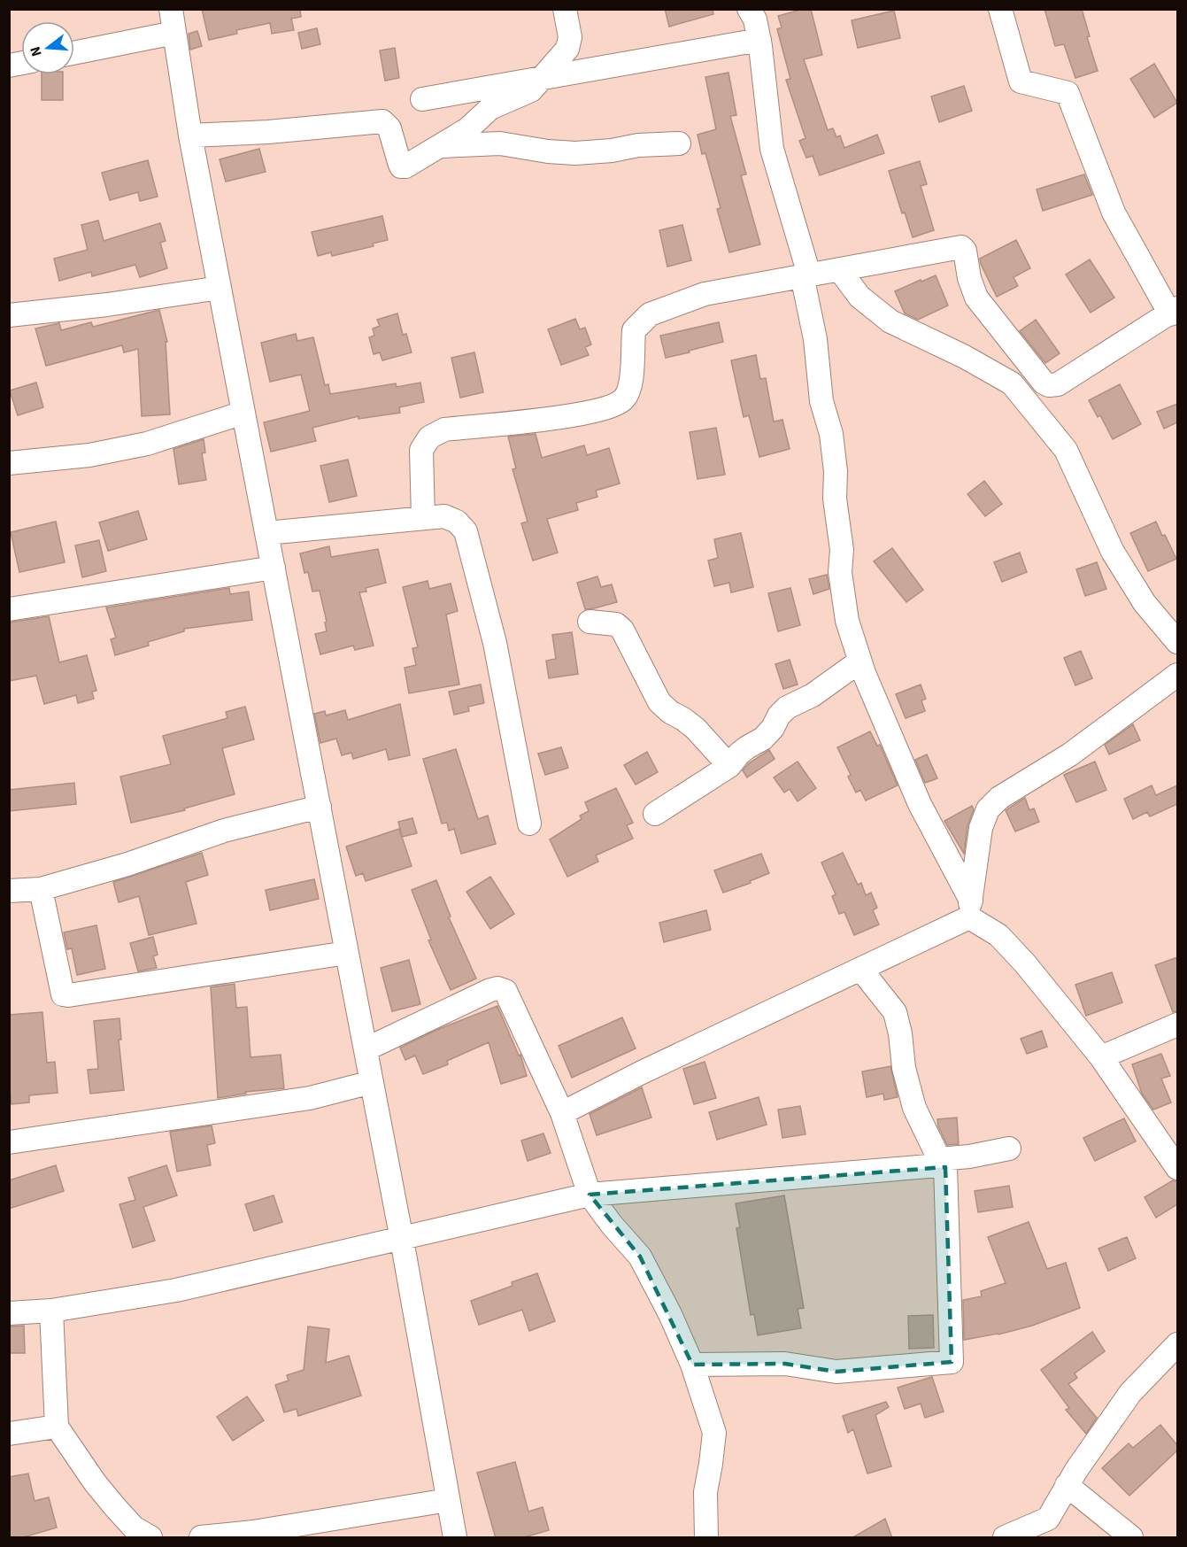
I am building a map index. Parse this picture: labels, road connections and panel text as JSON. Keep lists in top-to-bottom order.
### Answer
{
  "north": "left"
}
